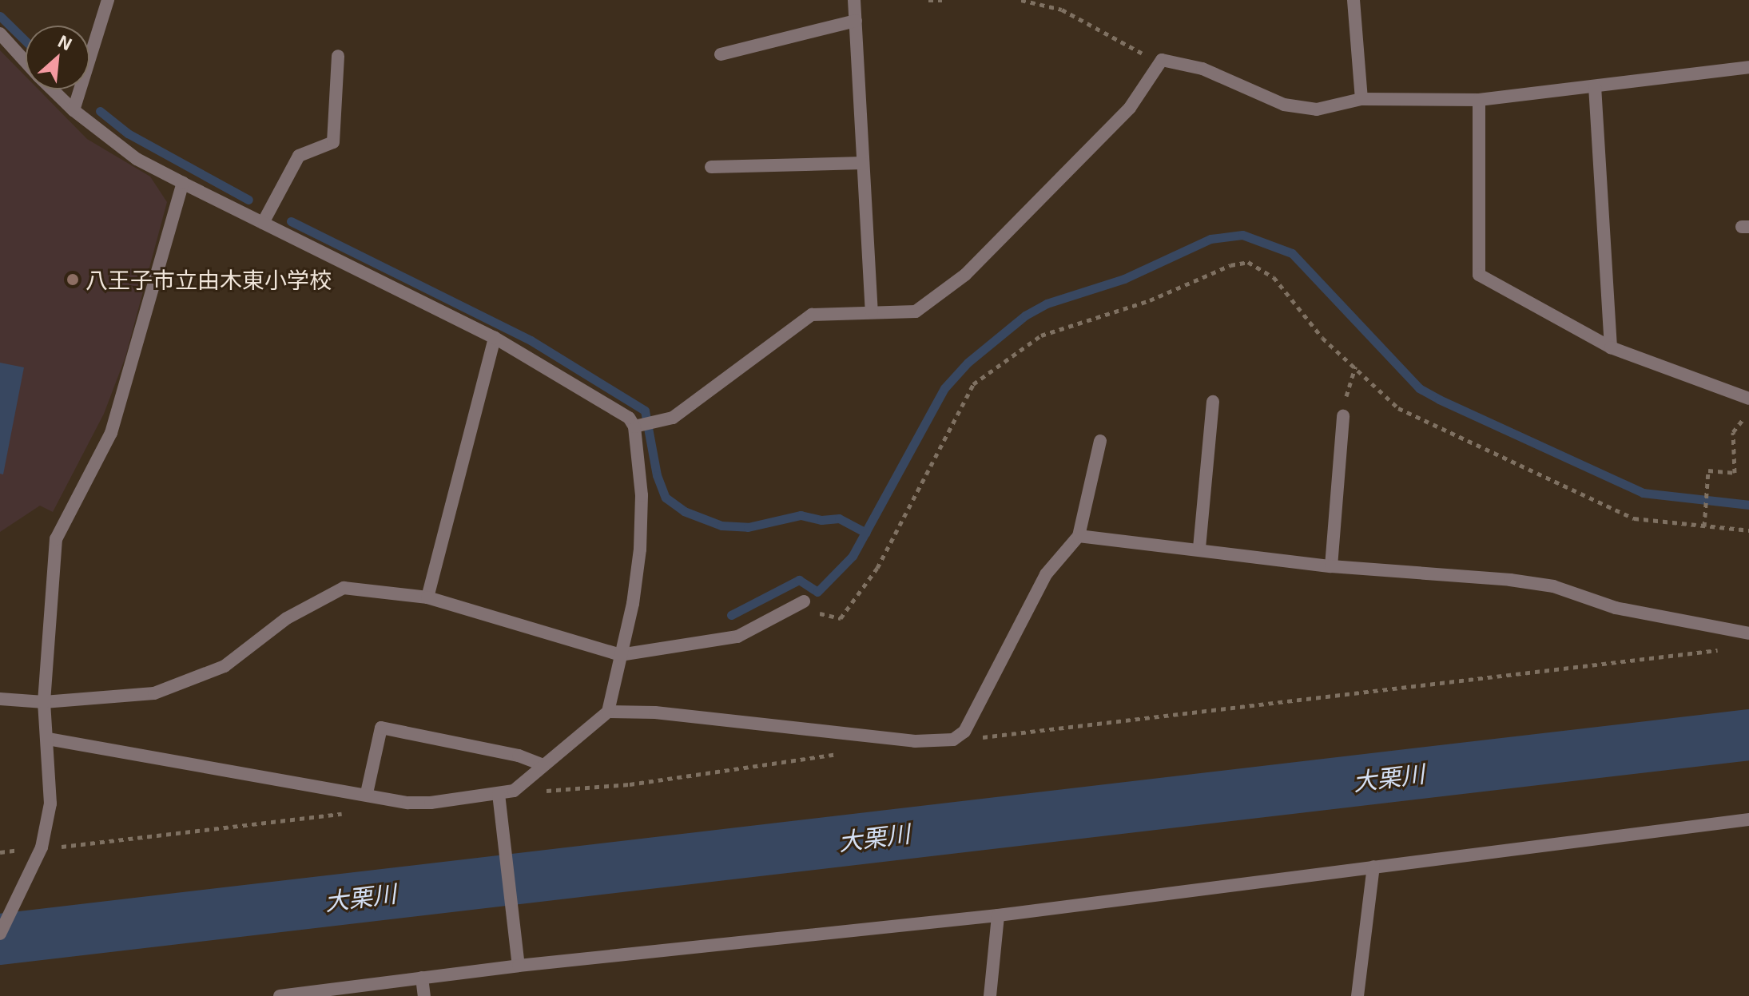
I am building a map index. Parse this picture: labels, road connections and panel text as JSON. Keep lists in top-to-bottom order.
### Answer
{
  "water": ["大栗川"],
  "places": ["八王子市立由木東小学校"],
  "north": "top right"
}
